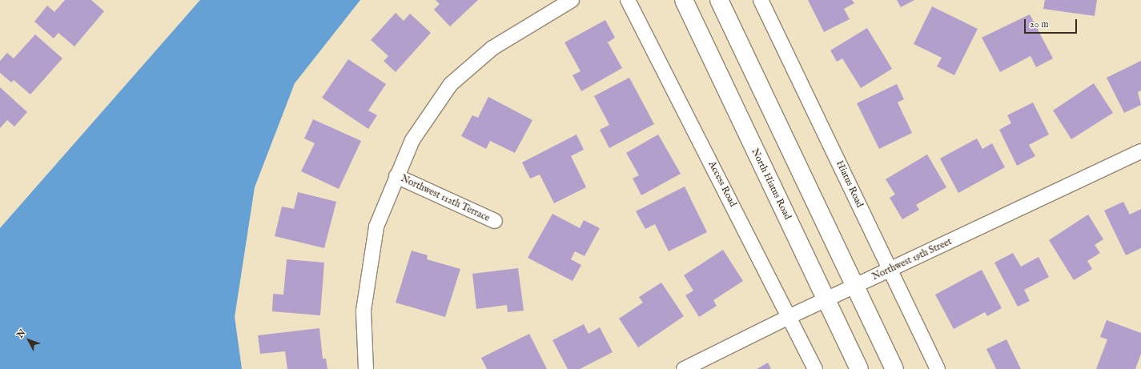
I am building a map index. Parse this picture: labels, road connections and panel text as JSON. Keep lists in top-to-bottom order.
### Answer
{
  "streets": {
    "main road": ["North Hiatus Road"],
    "street": [
      "Access Road",
      "Hiatus Road",
      "Northwest 112th Terrace",
      "Northwest 19th Street"
    ]
  },
  "crossings": [
    ["Access Road", "Northwest 19th Street"],
    ["North Hiatus Road", "Northwest 19th Street"],
    ["Hiatus Road", "Northwest 19th Street"]
  ],
  "scale_bar": "20 m",
  "north": "top left"
}
